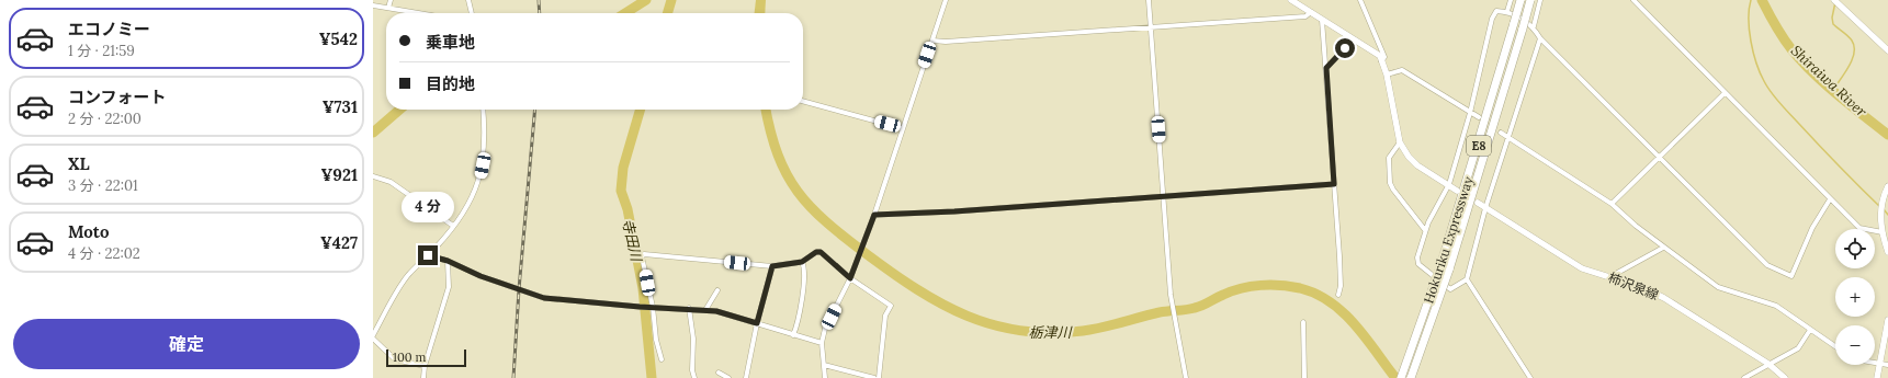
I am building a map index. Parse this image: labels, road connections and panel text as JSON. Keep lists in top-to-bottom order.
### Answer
{
  "streets": {
    "highway": ["E8", "Hokuriku Expressway"],
    "main road": ["柿沢泉線"]
  },
  "water": ["Shiraiwa River", "寺田川", "栃津川"],
  "scale_bar": "100 m",
  "page": {
    "list": [
      {
        "name": "エコノミー",
        "note": "1 分 · 21:59",
        "value": "¥542"
      },
      {
        "name": "コンフォート",
        "note": "2 分 · 22:00",
        "value": "¥731"
      },
      {
        "name": "XL",
        "note": "3 分 · 22:01",
        "value": "¥921"
      },
      {
        "name": "Moto",
        "note": "4 分 · 22:02",
        "value": "¥427"
      }
    ],
    "banner": ["乗車地", "目的地"],
    "bubble": "4 分",
    "map_buttons": ["+", "−"],
    "buttons": "確定",
    "scale": "100 m"
  }
}
